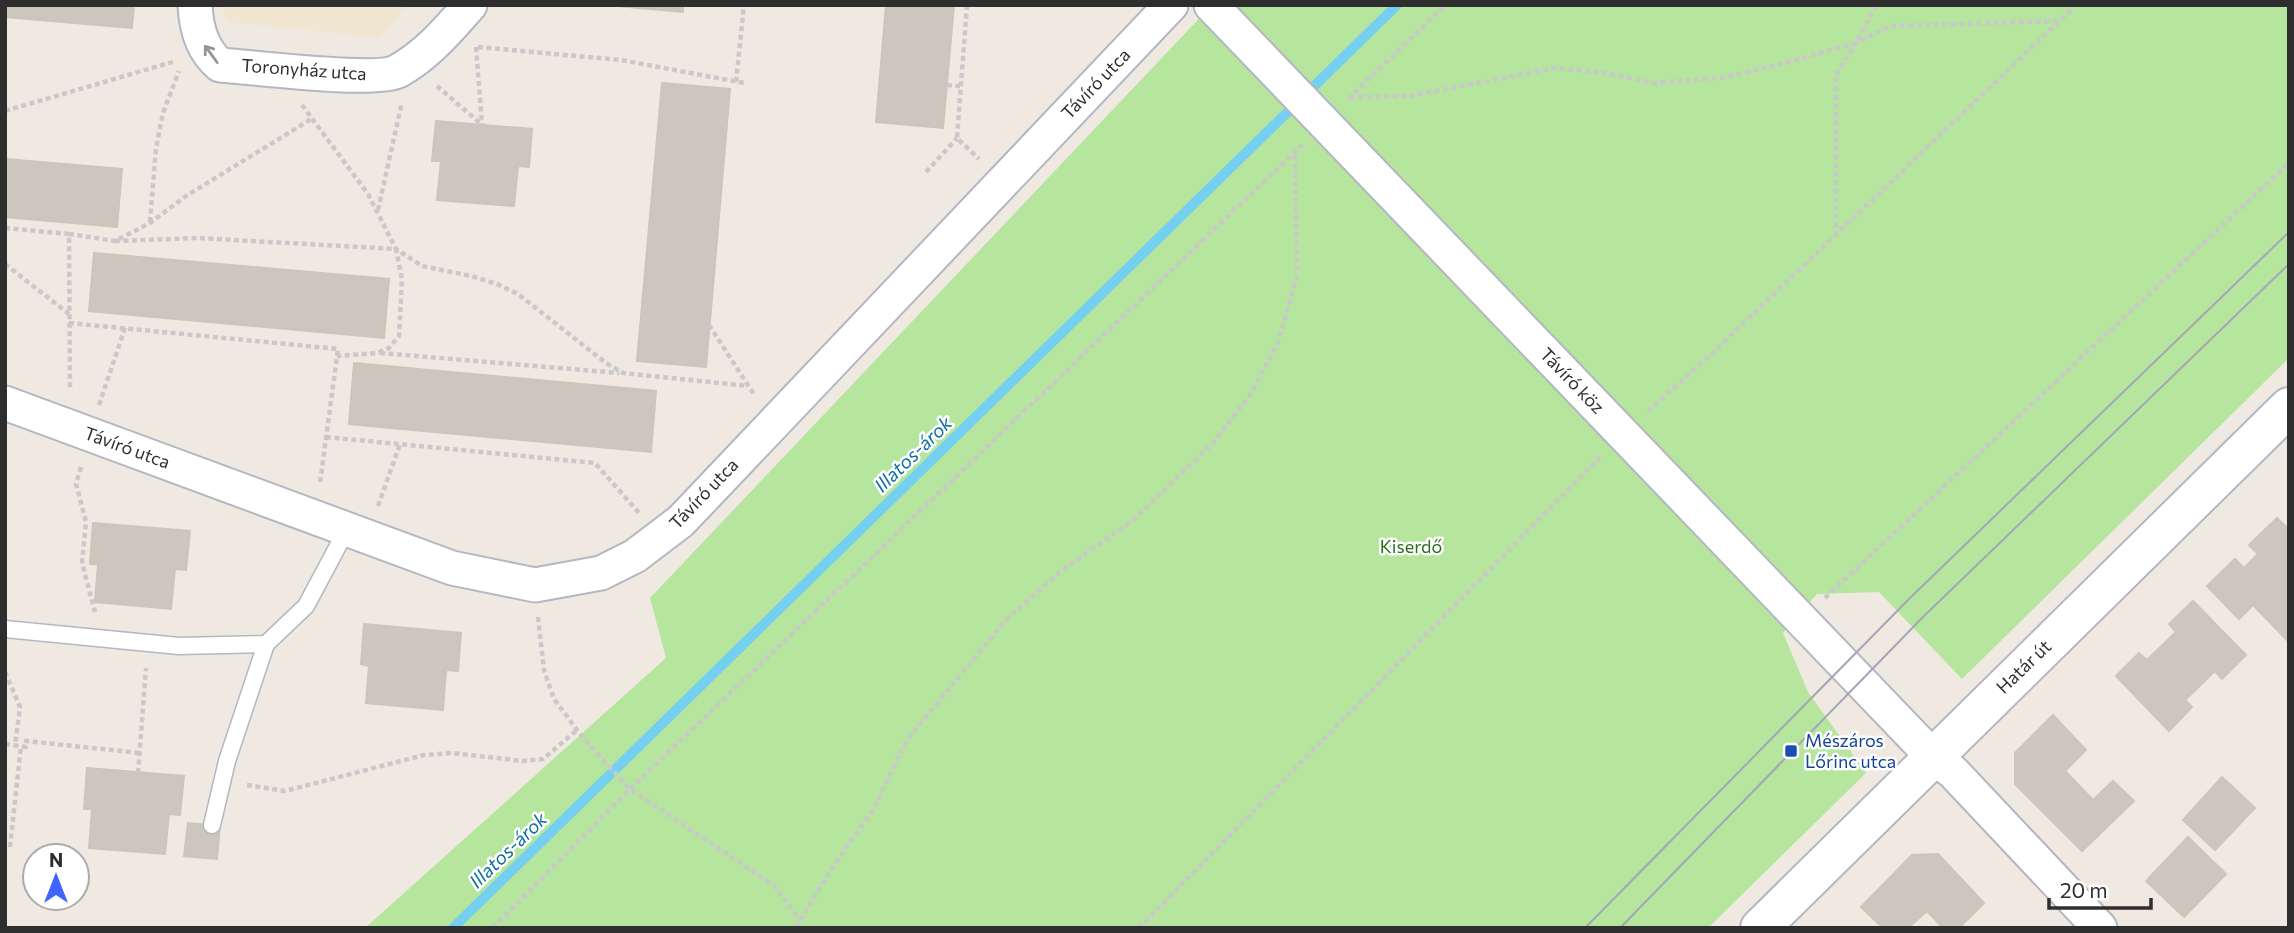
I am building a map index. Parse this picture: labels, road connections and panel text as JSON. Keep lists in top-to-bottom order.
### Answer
{
  "streets": {
    "main road": ["Határ út"],
    "street": ["Toronyház utca", "Távíró utca", "Távíró köz"]
  },
  "crossings": [
    ["Távíró köz", "Határ út"]
  ],
  "water": ["Illatos-árok"],
  "parks": ["Kiserdő"],
  "places": {
    "transit": ["Mészáros Lőrinc utca"]
  },
  "scale_bar": "20 m",
  "north": "top"
}
